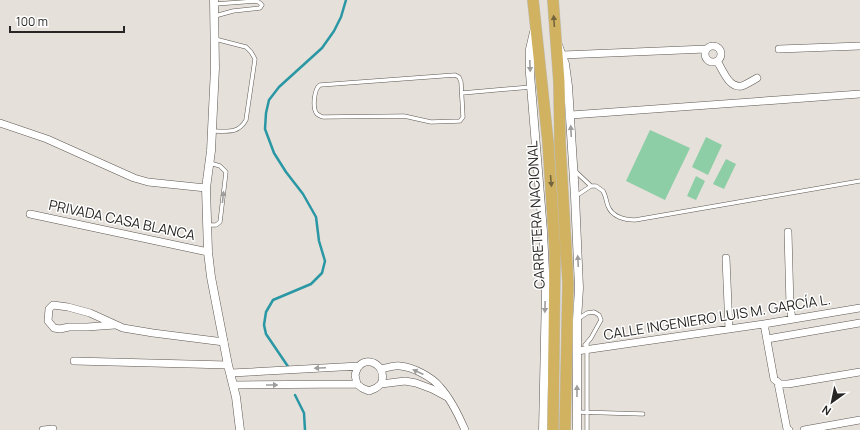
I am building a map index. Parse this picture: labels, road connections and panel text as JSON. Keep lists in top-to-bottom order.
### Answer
{
  "streets": {
    "highway": ["CARRETERA NACIONAL"],
    "street": ["PRIVADA CASA BLANCA", "CALLE INGENIERO LUIS M. GARCÍA L."]
  },
  "scale_bar": "100 m",
  "north": "bottom left"
}
